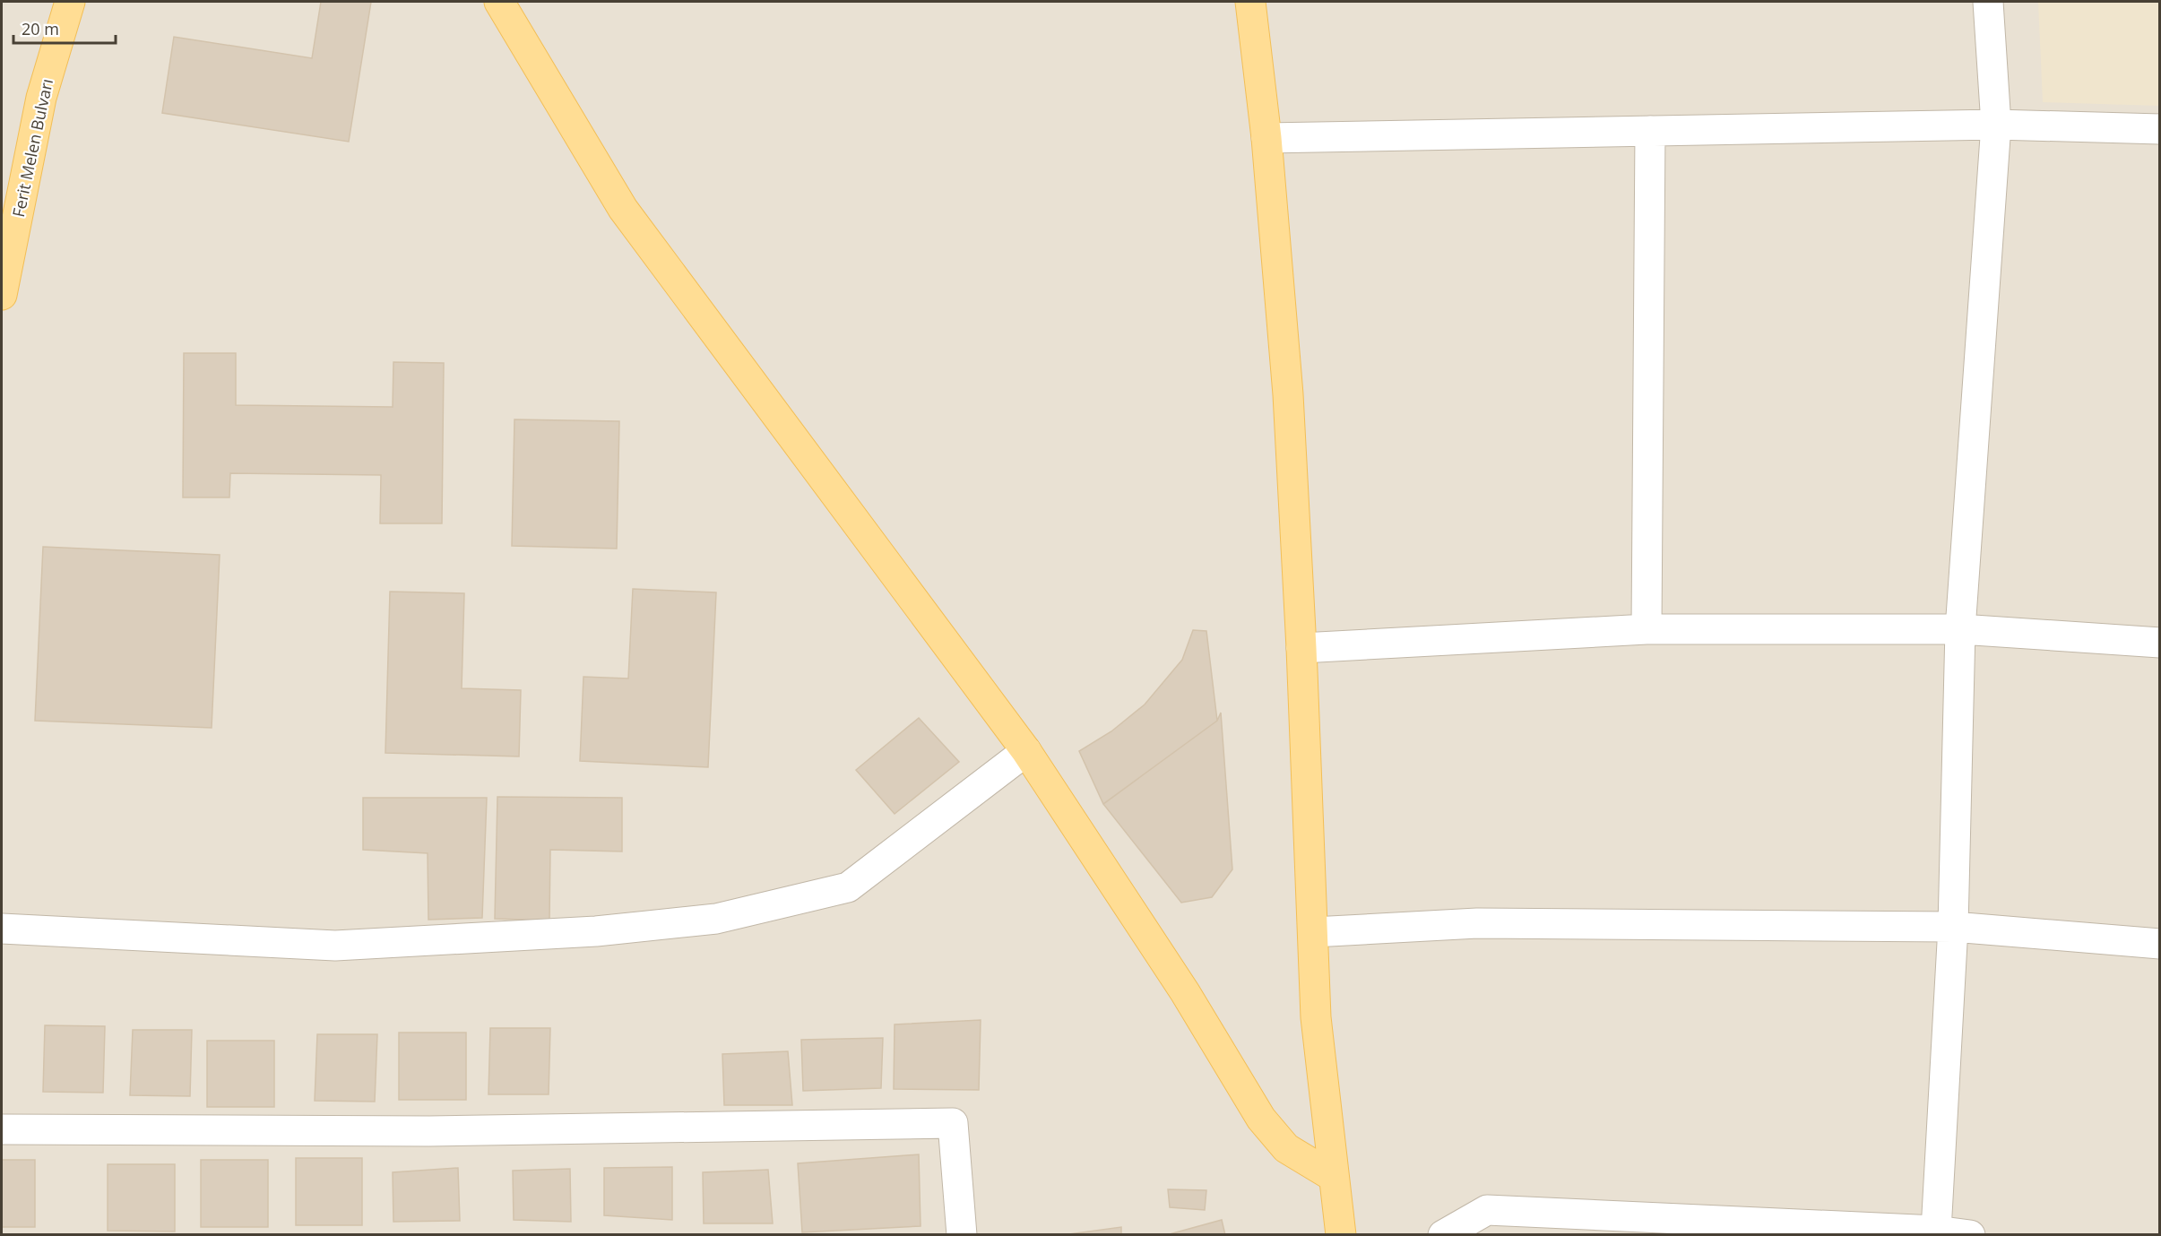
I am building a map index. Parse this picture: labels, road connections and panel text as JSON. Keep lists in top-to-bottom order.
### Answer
{
  "streets": {
    "main road": ["Ferit Melen Bulvarı"]
  },
  "scale_bar": "20 m"
}
